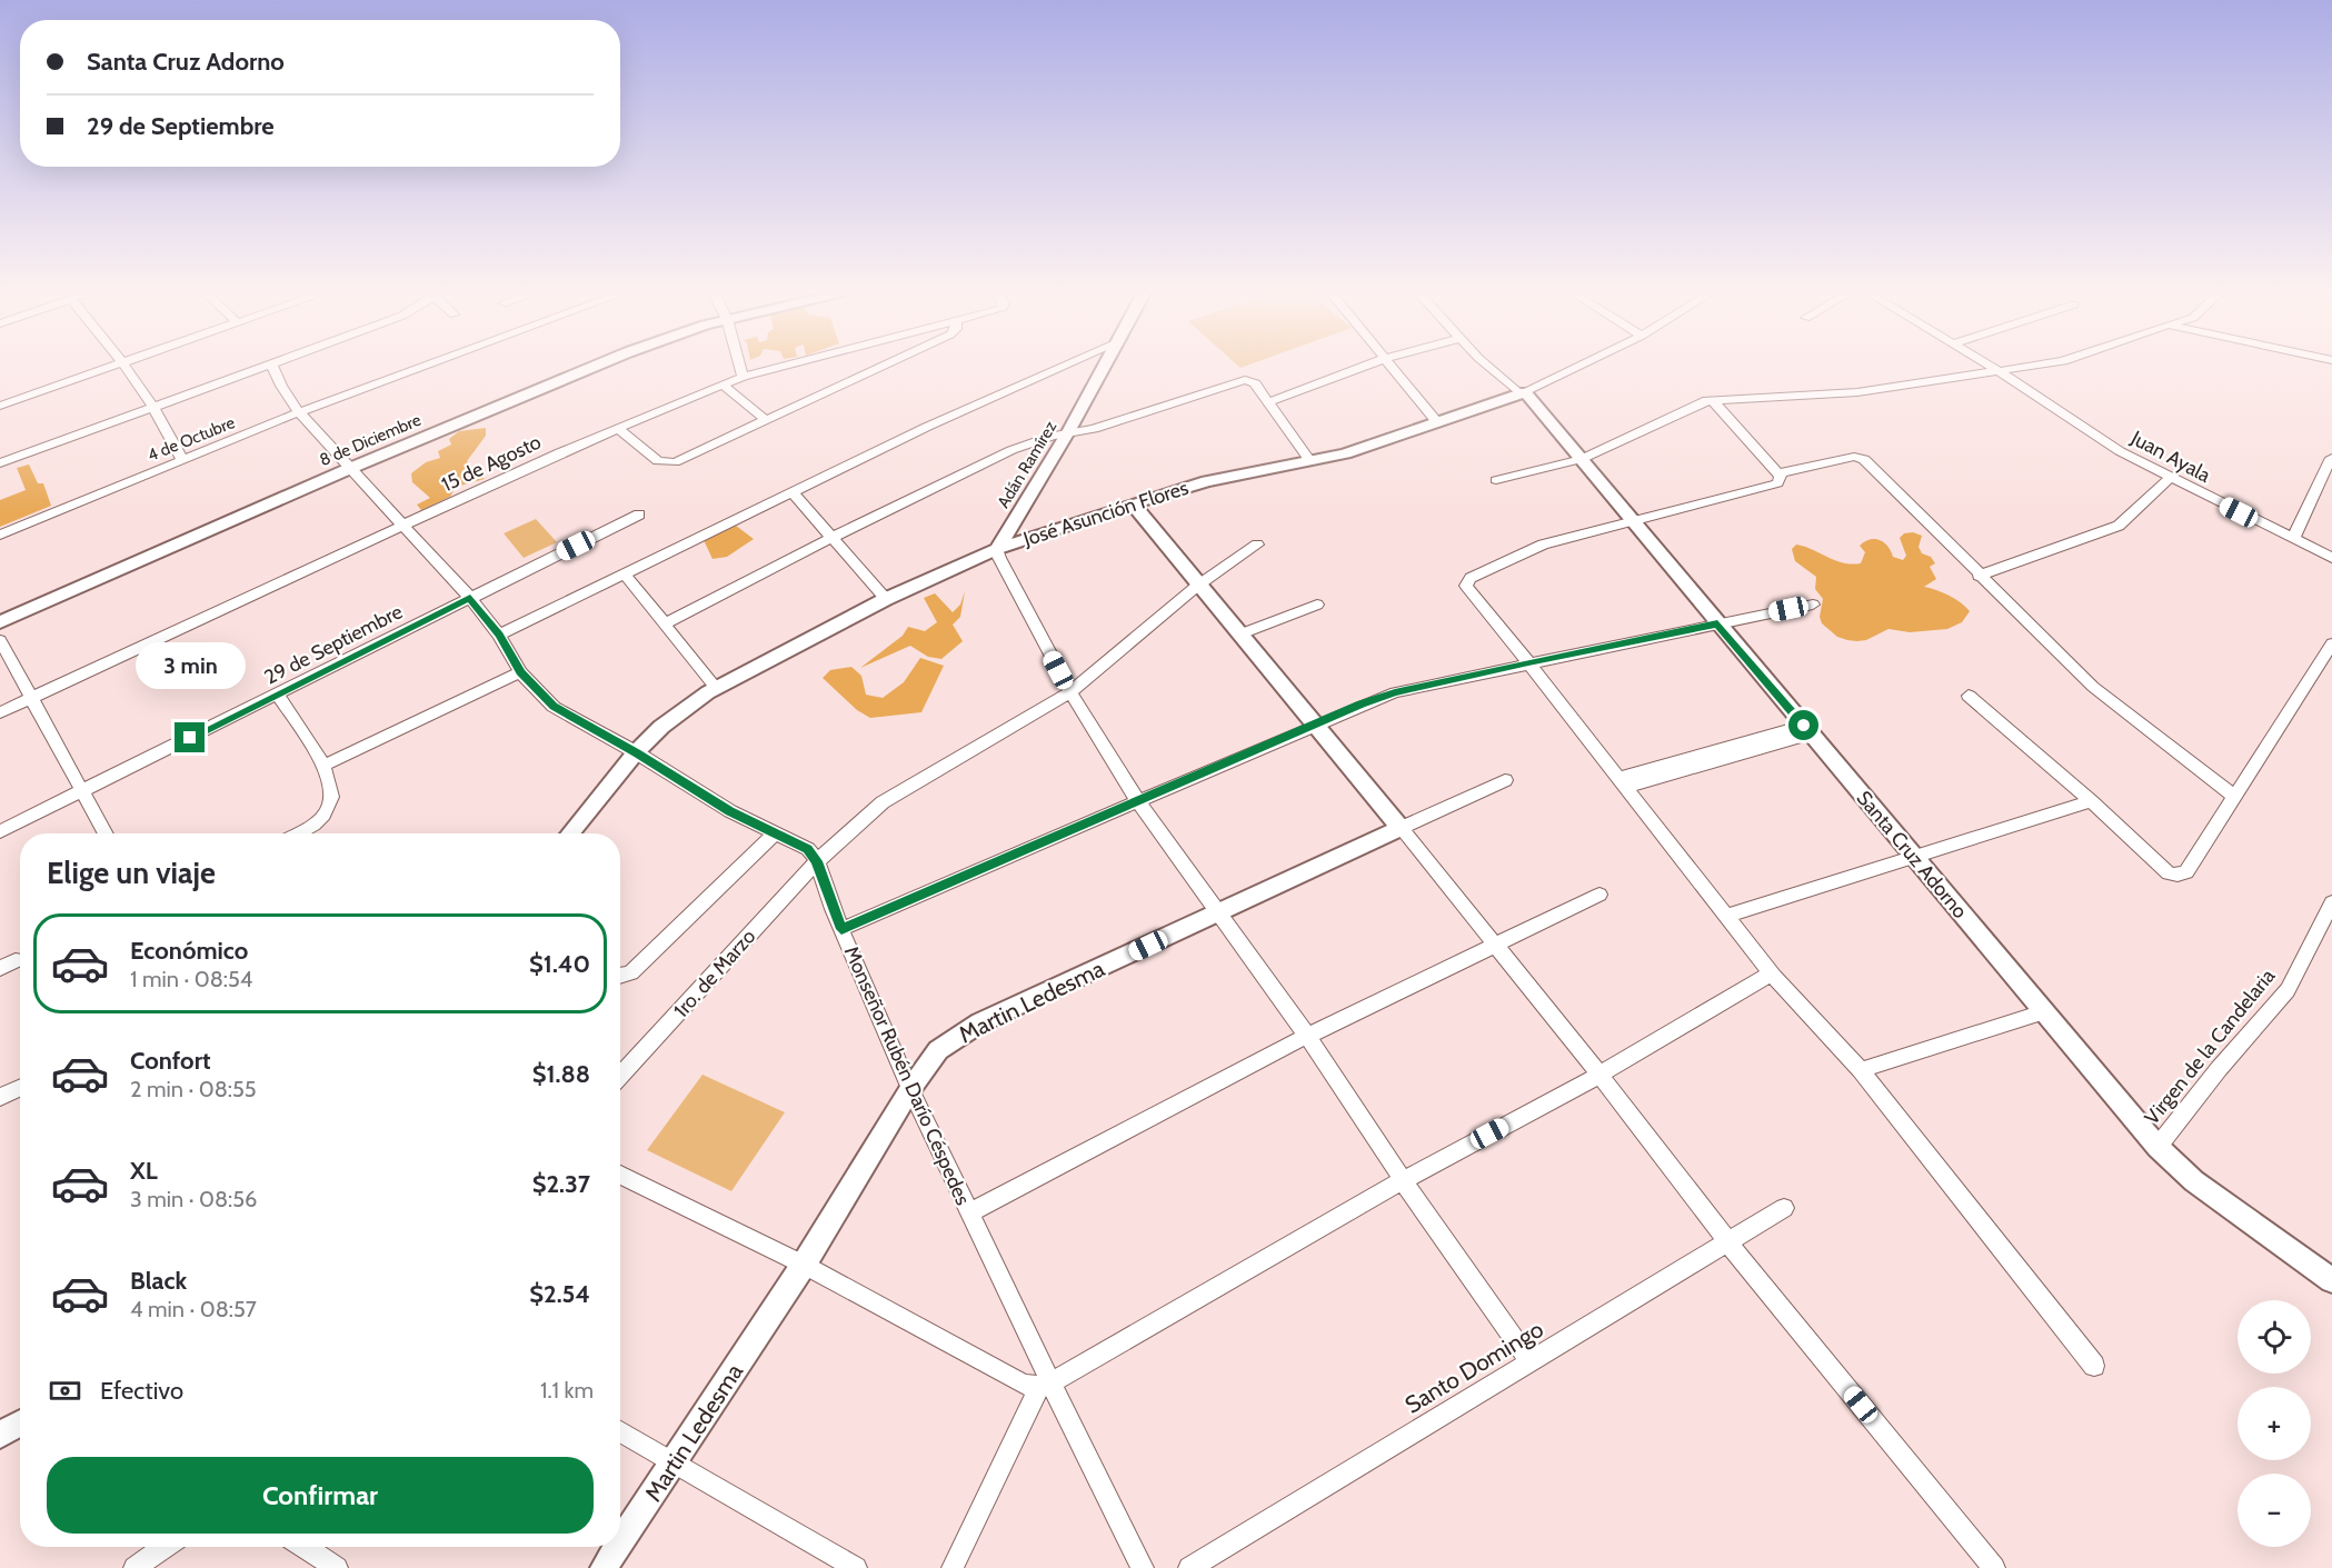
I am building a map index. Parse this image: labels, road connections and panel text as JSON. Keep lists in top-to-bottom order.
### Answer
{
  "streets": {
    "street": [
      "4 de Octubre",
      "8 de Diciembre",
      "Juan Ayala",
      "15 de Agosto",
      "Adán Ramírez",
      "José Asunción Flores",
      "29 de Septiembre",
      "Santa Cruz Adorno",
      "1ro. de Marzo",
      "Martin Ledesma",
      "Virgen de la Candelaria",
      "Monseñor Rubén Darío Céspedes",
      "Santo Domingo"
    ]
  },
  "crossings": [
    ["Adán Ramírez", "José Asunción Flores"],
    ["José Asunción Flores", "Santa Cruz Adorno"],
    ["Santa Cruz Adorno", "Virgen de la Candelaria"],
    ["1ro. de Marzo", "Monseñor Rubén Darío Céspedes"],
    ["Martin Ledesma", "Monseñor Rubén Darío Céspedes"]
  ],
  "page": {
    "banner": ["Santa Cruz Adorno", "29 de Septiembre"],
    "bubble": "3 min",
    "heading": "Elige un viaje",
    "list": [
      {
        "name": "Económico",
        "note": "1 min · 08:54",
        "value": "$1.40"
      },
      {
        "name": "Confort",
        "note": "2 min · 08:55",
        "value": "$1.88"
      },
      {
        "name": "XL",
        "note": "3 min · 08:56",
        "value": "$2.37"
      },
      {
        "name": "Black",
        "note": "4 min · 08:57",
        "value": "$2.54"
      }
    ],
    "map_buttons": ["+", "−"],
    "pay": ["Efectivo", "1.1 km"],
    "buttons": "Confirmar"
  }
}
